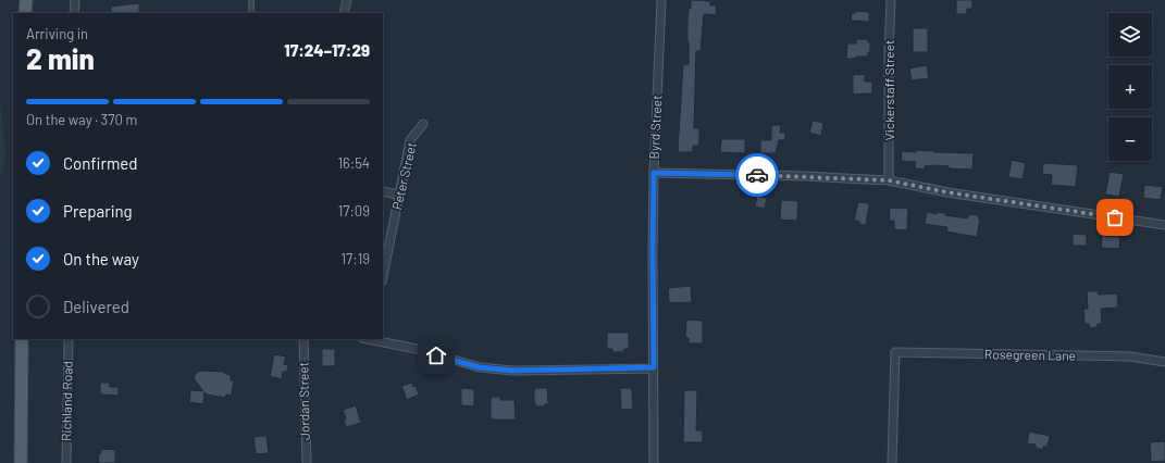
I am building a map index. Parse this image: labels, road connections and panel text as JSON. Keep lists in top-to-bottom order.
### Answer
{
  "streets": {
    "street": [
      "Vickerstaff Street",
      "Byrd Street",
      "Peter Street",
      "Rosegreen Lane",
      "Richland Road",
      "Jordan Street"
    ]
  },
  "page": {
    "map_buttons": ["+", "−"],
    "heading": ["2 min", "Arriving in", "17:24–17:29"],
    "bar": "On the way · 370 m",
    "list": [
      ["Confirmed", "16:54"],
      ["Preparing", "17:09"],
      ["On the way", "17:19"],
      "Delivered"
    ]
  }
}
